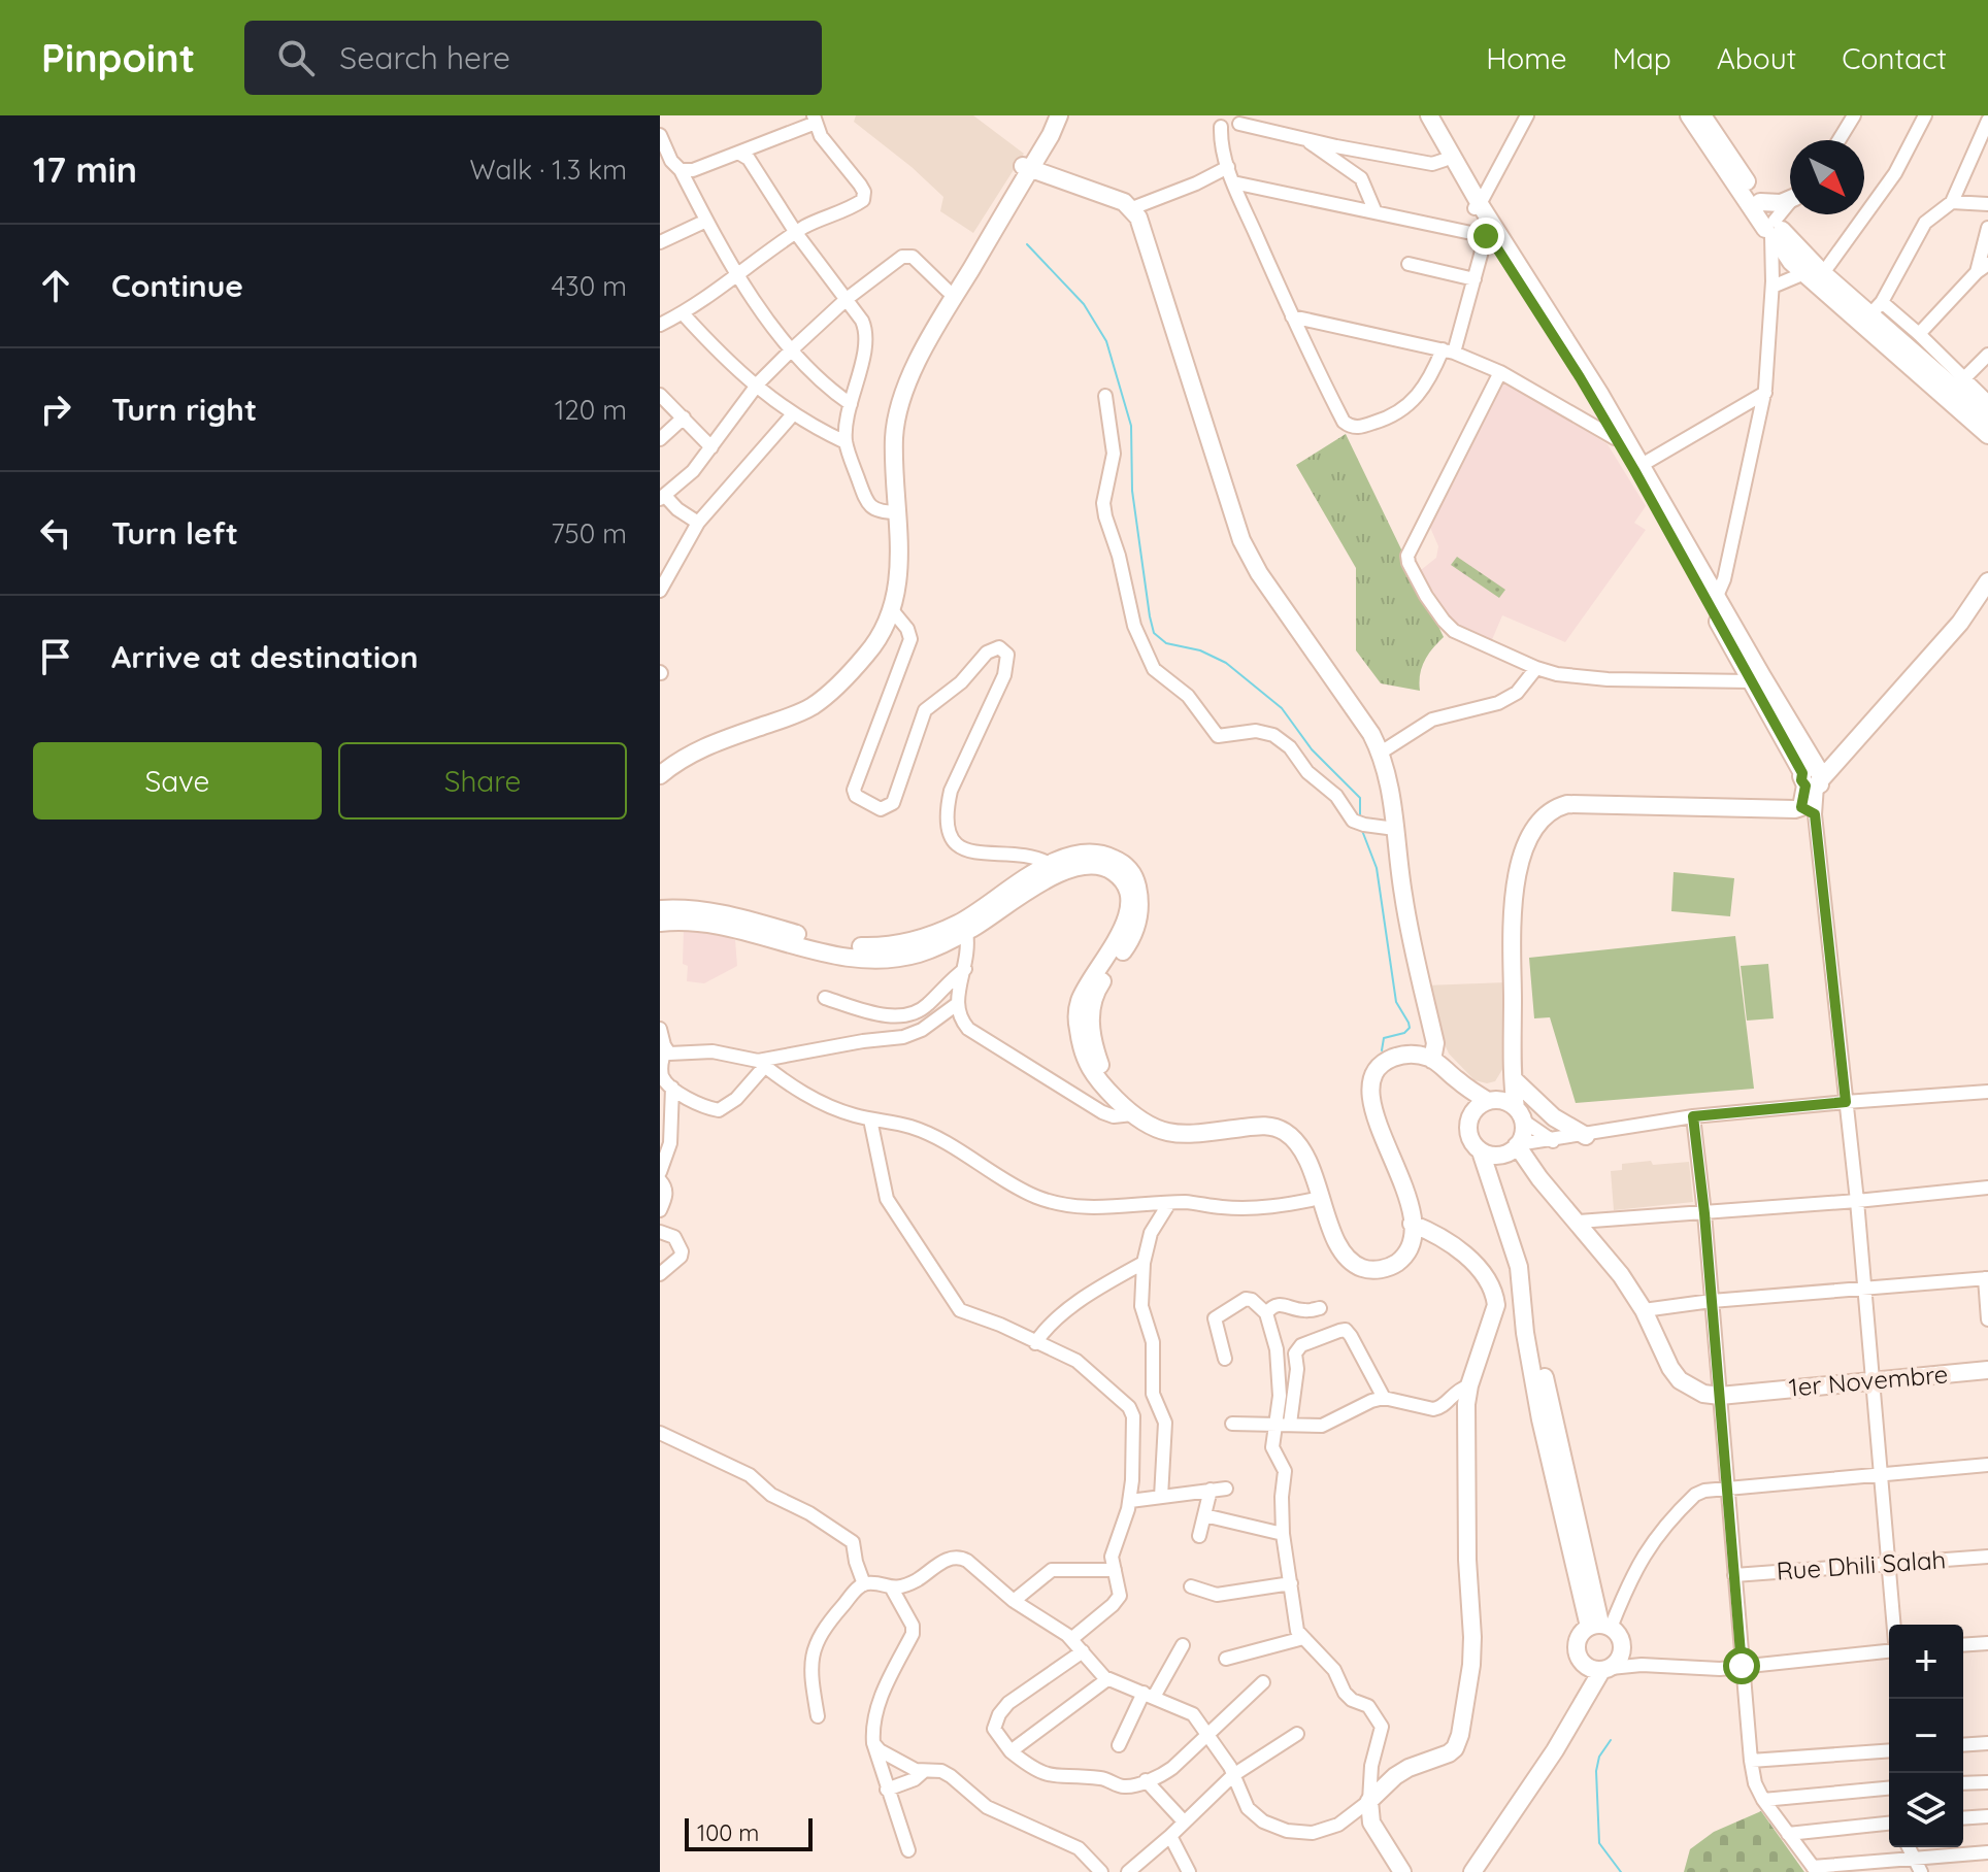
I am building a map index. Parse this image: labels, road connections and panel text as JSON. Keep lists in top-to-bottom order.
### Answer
{
  "streets": {
    "main road": ["1er Novembre"],
    "street": ["Rue Dhili Salah"]
  },
  "scale_bar": "100 m",
  "north": "bottom right",
  "page": {
    "header": "Pinpoint",
    "search": "Search here",
    "nav": [
      "Home",
      "Map",
      "About",
      "Contact"
    ],
    "heading": ["17 min", "Walk · 1.3 km"],
    "list": [
      ["Continue", "430 m"],
      ["Turn right", "120 m"],
      ["Turn left", "750 m"],
      "Arrive at destination"
    ],
    "buttons": ["Save", "Share"],
    "map_buttons": ["+", "−"],
    "scale": "100 m"
  }
}
